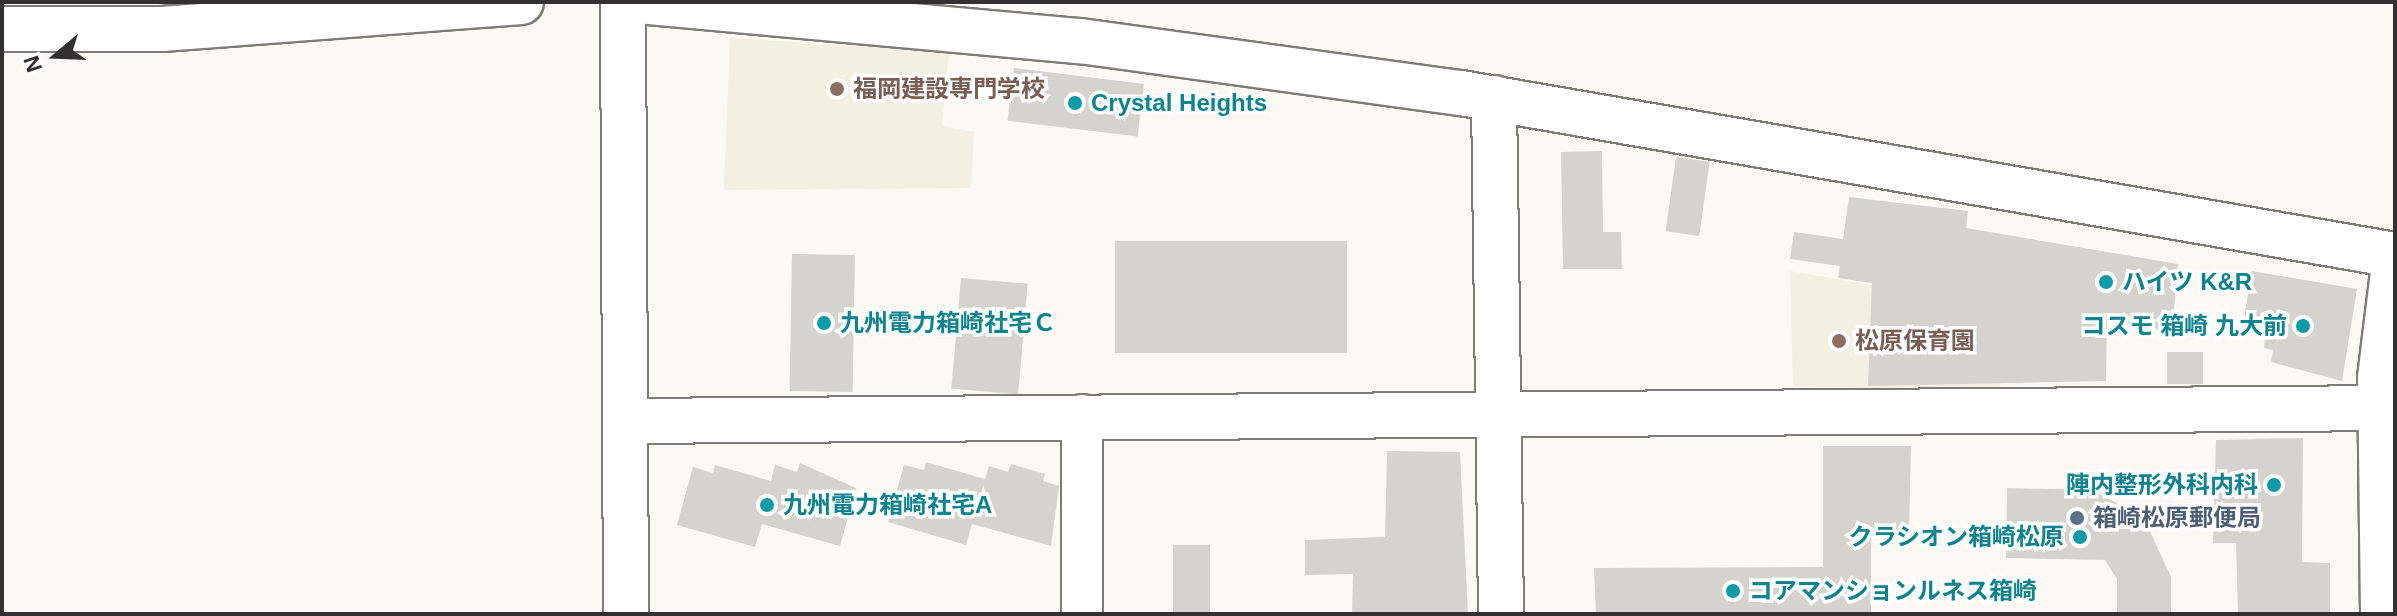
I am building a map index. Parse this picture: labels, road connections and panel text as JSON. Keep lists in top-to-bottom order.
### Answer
{
  "places": [
    "福岡建設専門学校",
    "Crystal Heights",
    "ハイツ K&R",
    "九州電力箱崎社宅Ｃ",
    "コスモ 箱崎 九大前",
    "松原保育園",
    "陣内整形外科内科",
    "九州電力箱崎社宅A",
    "箱崎松原郵便局",
    "クラシオン箱崎松原",
    "コアマンションルネス箱崎"
  ],
  "north": "left"
}
